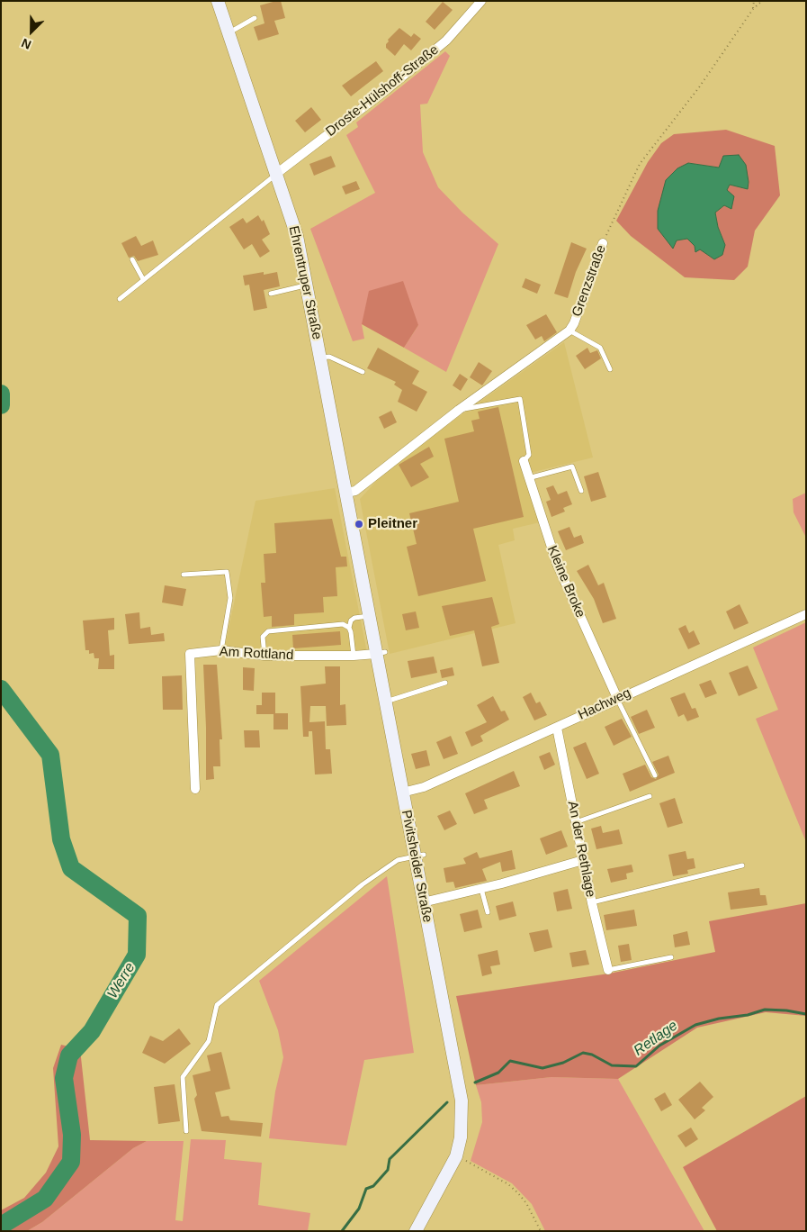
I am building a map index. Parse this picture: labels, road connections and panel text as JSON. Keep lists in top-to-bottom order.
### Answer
{
  "streets": {
    "main road": ["Ehrentruper Straße", "Pivitsheider Straße"],
    "street": [
      "Droste-Hülshoff-Straße",
      "Grenzstraße",
      "Kleine Broke",
      "Am Rottland",
      "Hachweg",
      "An der Rethlage"
    ]
  },
  "crossings": [
    ["Droste-Hülshoff-Straße", "Ehrentruper Straße"],
    ["Grenzstraße", "Ehrentruper Straße"],
    ["Grenzstraße", "Pivitsheider Straße"],
    ["Ehrentruper Straße", "Pivitsheider Straße"],
    ["Kleine Broke", "Hachweg"],
    ["Am Rottland", "Pivitsheider Straße"],
    ["Hachweg", "An der Rethlage"],
    ["Hachweg", "Pivitsheider Straße"]
  ],
  "water": ["Werre", "Retlage"],
  "places": ["Pleitner"],
  "north": "bottom left"
}
